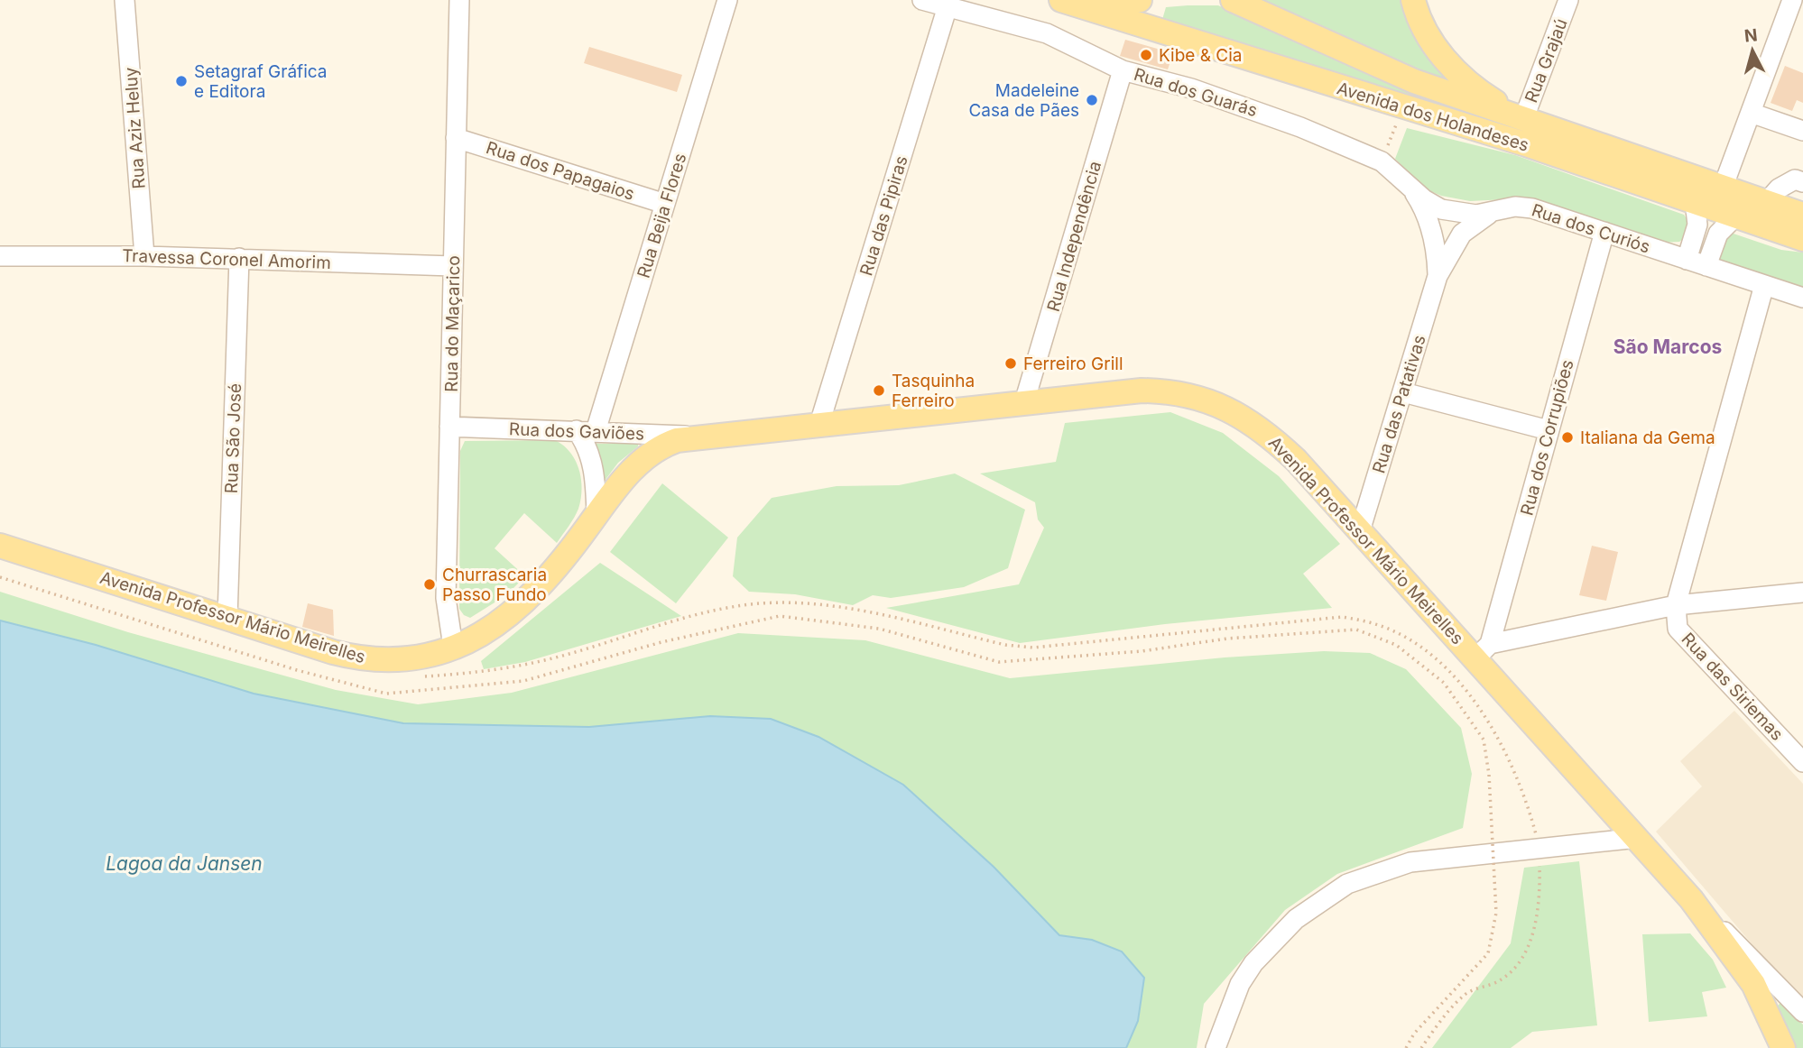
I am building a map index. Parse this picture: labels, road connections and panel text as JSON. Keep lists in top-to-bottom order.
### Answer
{
  "streets": {
    "main road": ["Avenida dos Holandeses", "Avenida Professor Mário Meirelles"],
    "street": [
      "Rua Grajaú",
      "Rua dos Guarás",
      "Rua Aziz Heluy",
      "Rua dos Papagaios",
      "Rua Beija Flores",
      "Rua das Pipiras",
      "Rua dos Curiós",
      "Rua Independência",
      "Travessa Coronel Amorim",
      "Rua do Maçarico",
      "Rua das Patativas",
      "Rua dos Gaviões",
      "Rua dos Corrupiões",
      "Rua São José",
      "Rua das Siriemas"
    ]
  },
  "crossings": [
    ["Rua Grajaú", "Avenida dos Holandeses"],
    ["Rua dos Guarás", "Rua das Pipiras"],
    ["Rua dos Guarás", "Rua dos Curiós"],
    ["Rua dos Guarás", "Rua Independência"],
    ["Rua dos Guarás", "Rua das Patativas"],
    ["Rua Aziz Heluy", "Travessa Coronel Amorim"],
    ["Rua dos Papagaios", "Rua Beija Flores"],
    ["Rua dos Papagaios", "Rua do Maçarico"],
    ["Rua Beija Flores", "Rua dos Gaviões"],
    ["Rua das Pipiras", "Avenida Professor Mário Meirelles"],
    ["Rua dos Curiós", "Rua das Patativas"],
    ["Rua dos Curiós", "Rua dos Corrupiões"],
    ["Rua Independência", "Avenida Professor Mário Meirelles"],
    ["Travessa Coronel Amorim", "Rua do Maçarico"],
    ["Travessa Coronel Amorim", "Rua São José"],
    ["Rua do Maçarico", "Rua dos Gaviões"],
    ["Rua do Maçarico", "Avenida Professor Mário Meirelles"],
    ["Rua das Patativas", "Avenida Professor Mário Meirelles"],
    ["Rua dos Gaviões", "Avenida Professor Mário Meirelles"],
    ["Rua dos Corrupiões", "Avenida Professor Mário Meirelles"],
    ["Rua São José", "Avenida Professor Mário Meirelles"]
  ],
  "districts": ["São Marcos"],
  "water": ["Lagoa da Jansen"],
  "places": [
    "Kibe & Cia",
    "Setagraf Gráfica e Editora",
    "Madeleine Casa de Pães",
    "Ferreiro Grill",
    "Tasquinha Ferreiro",
    "Italiana da Gema",
    "Churrascaria Passo Fundo"
  ],
  "north": "top"
}
